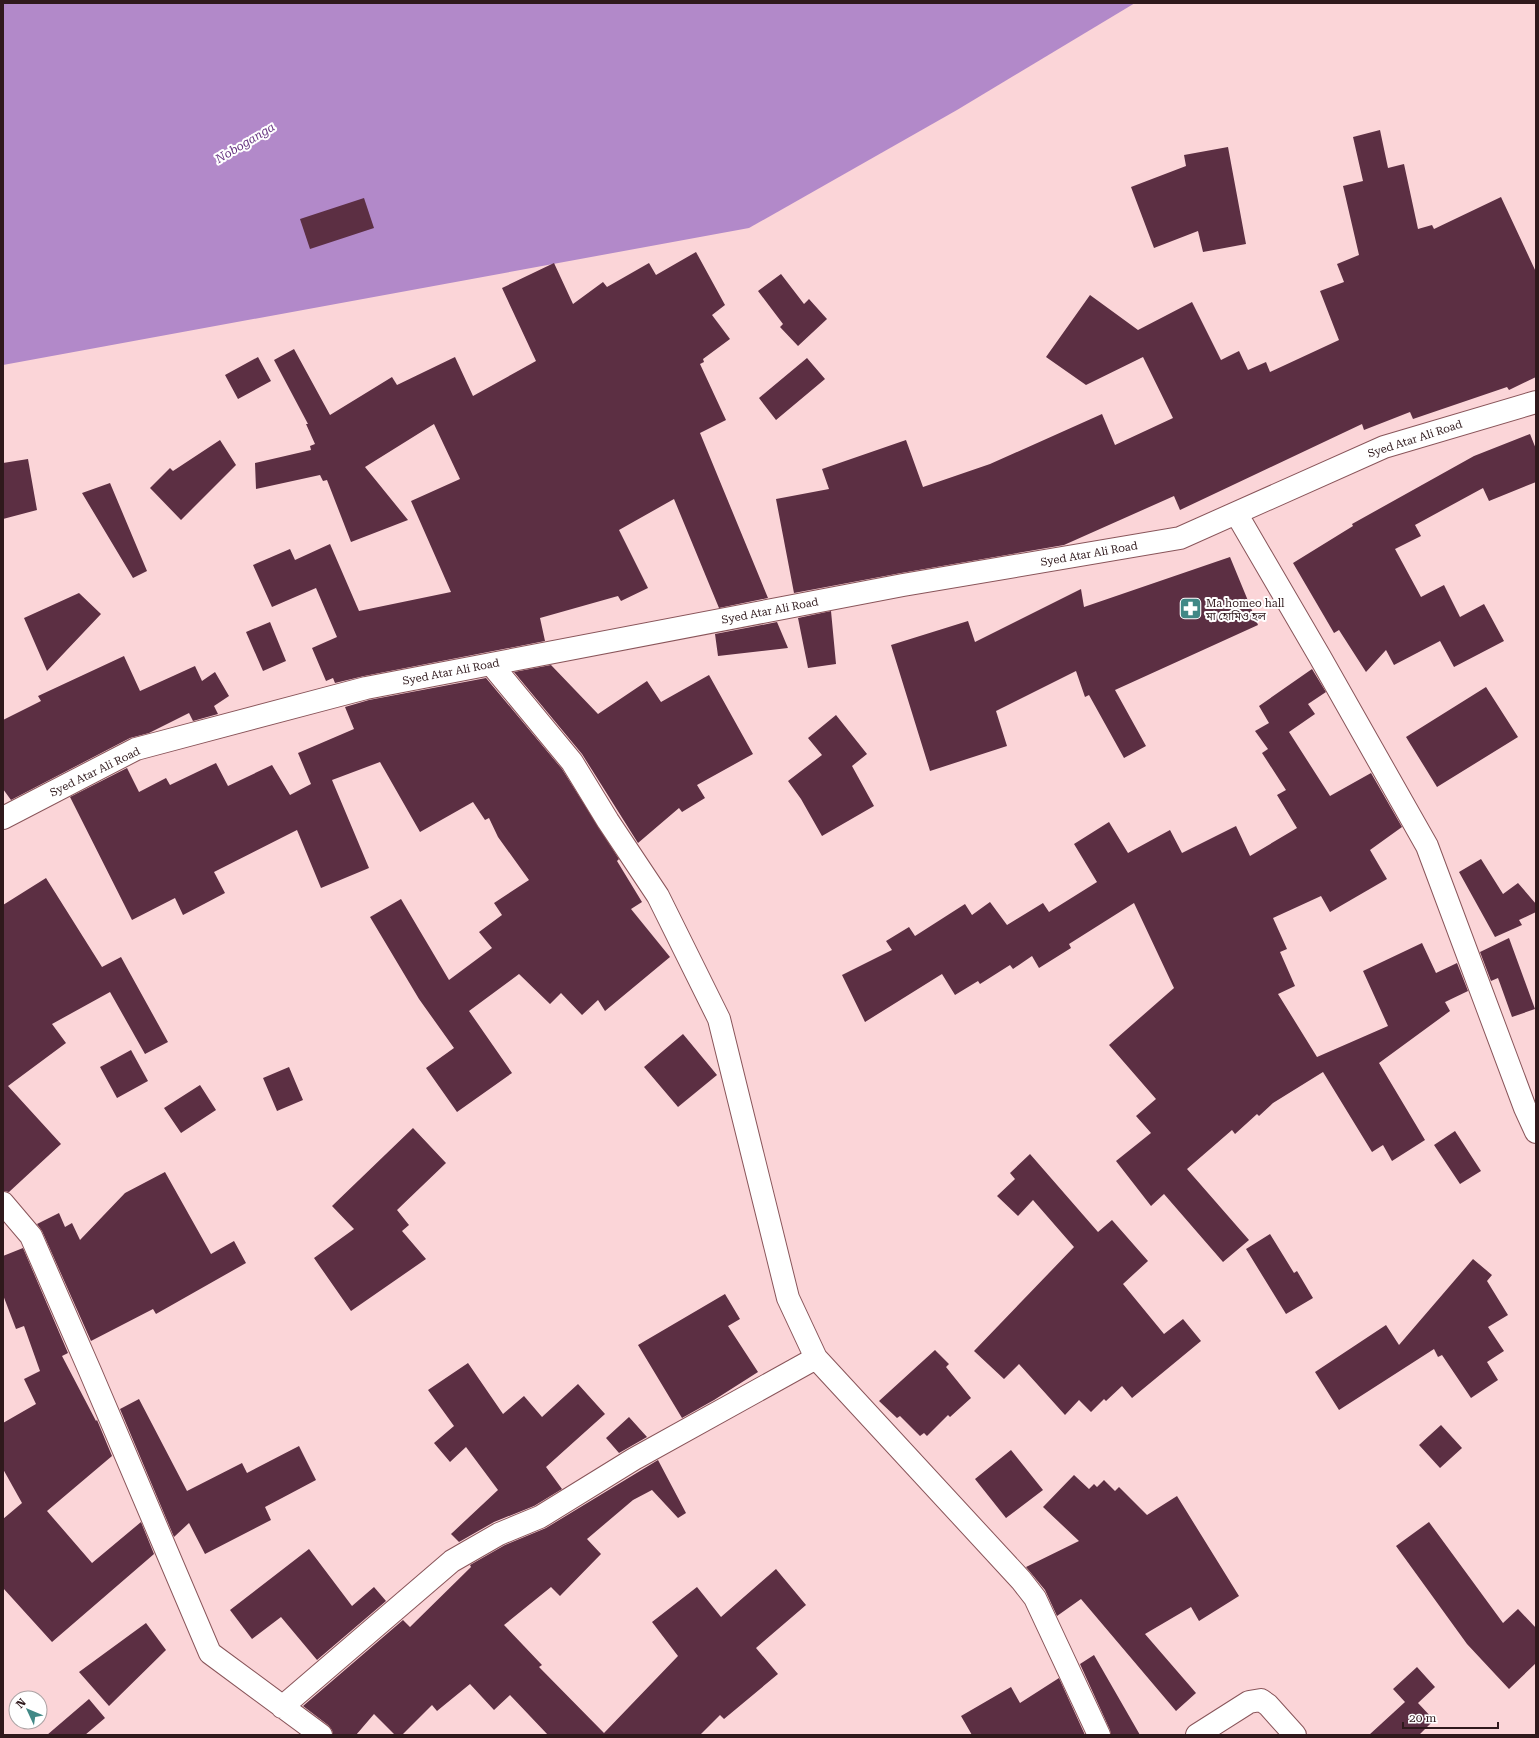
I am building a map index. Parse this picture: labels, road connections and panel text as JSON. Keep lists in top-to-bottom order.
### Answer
{
  "streets": {
    "street": ["Syed Atar Ali Road"]
  },
  "water": ["Noboganga"],
  "places": {
    "pharmacy": ["Ma homeo hall মা হোমিও হল"]
  },
  "scale_bar": "20 m",
  "north": "top left"
}
